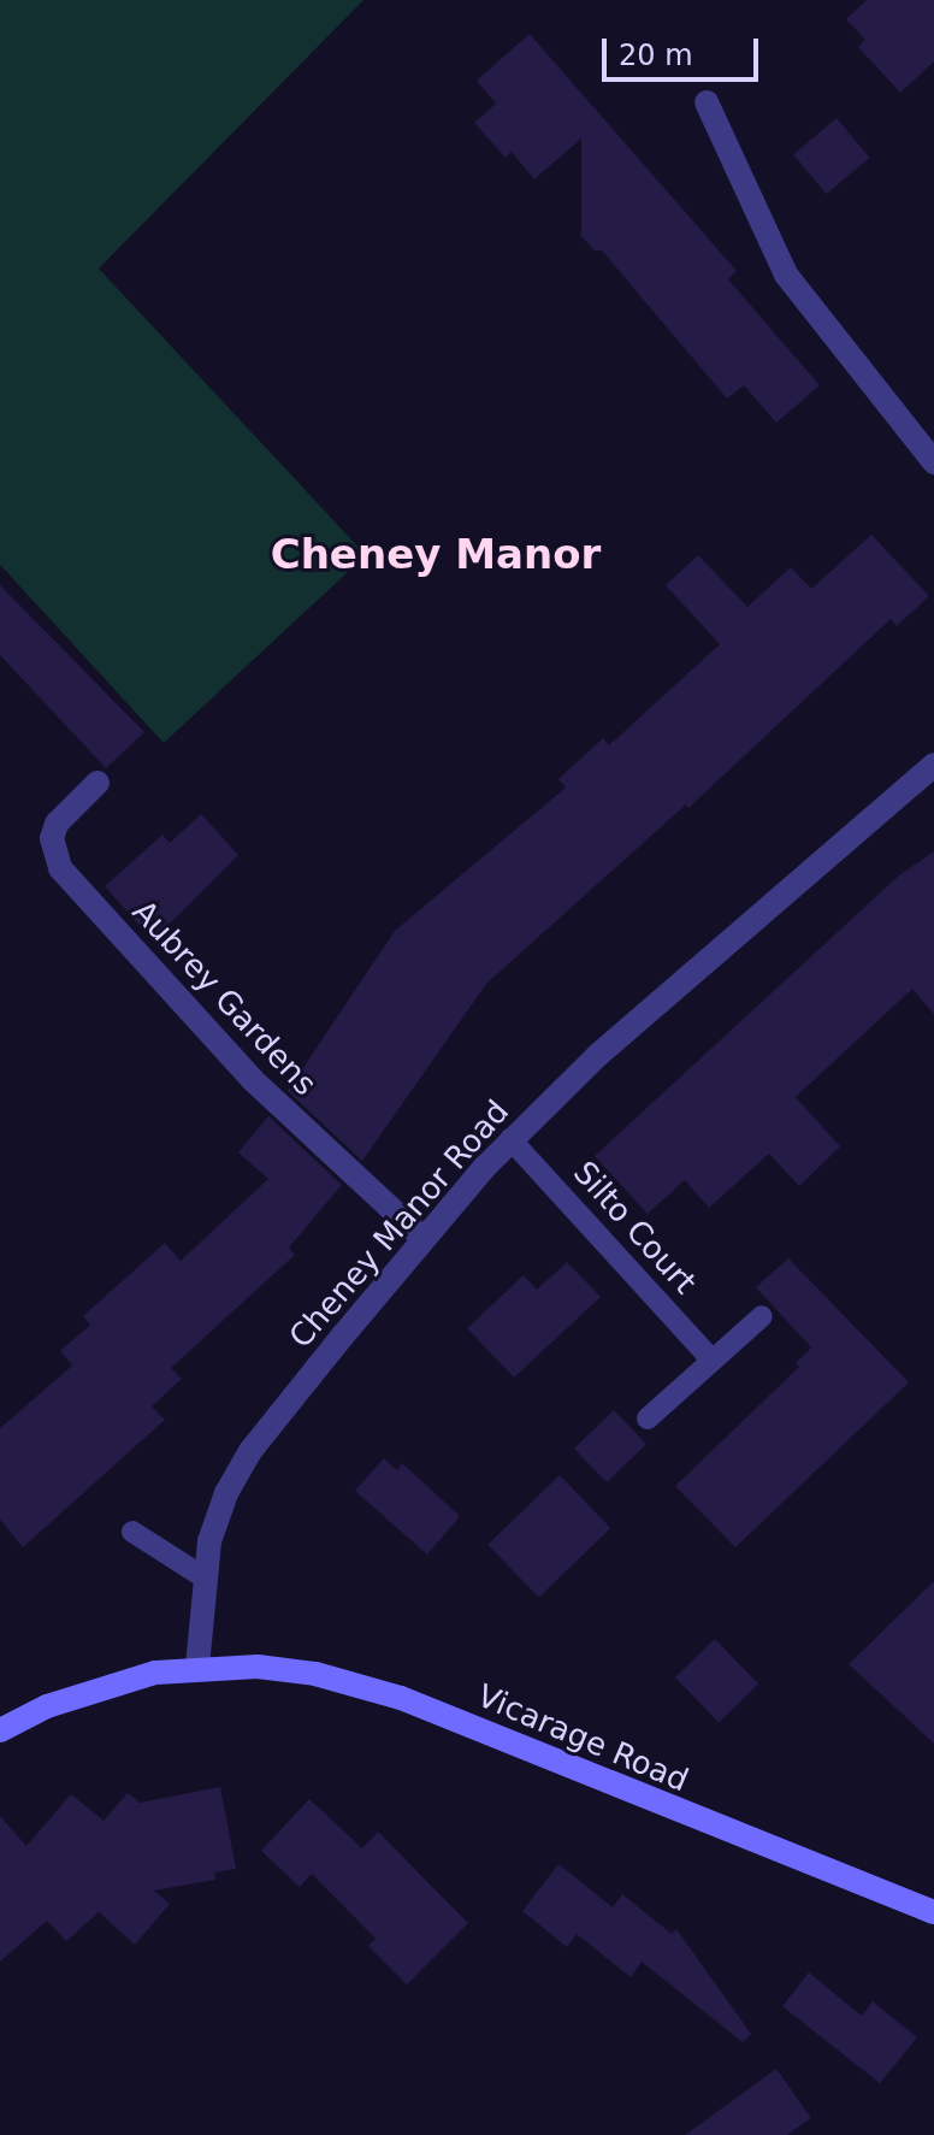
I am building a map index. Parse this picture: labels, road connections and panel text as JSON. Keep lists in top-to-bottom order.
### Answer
{
  "streets": {
    "main road": ["Vicarage Road"],
    "street": ["Aubrey Gardens", "Cheney Manor Road"],
    "lane": ["Silto Court"]
  },
  "crossings": [
    ["Aubrey Gardens", "Cheney Manor Road"],
    ["Cheney Manor Road", "Silto Court"],
    ["Cheney Manor Road", "Vicarage Road"]
  ],
  "districts": ["Cheney Manor"],
  "scale_bar": "20 m"
}
